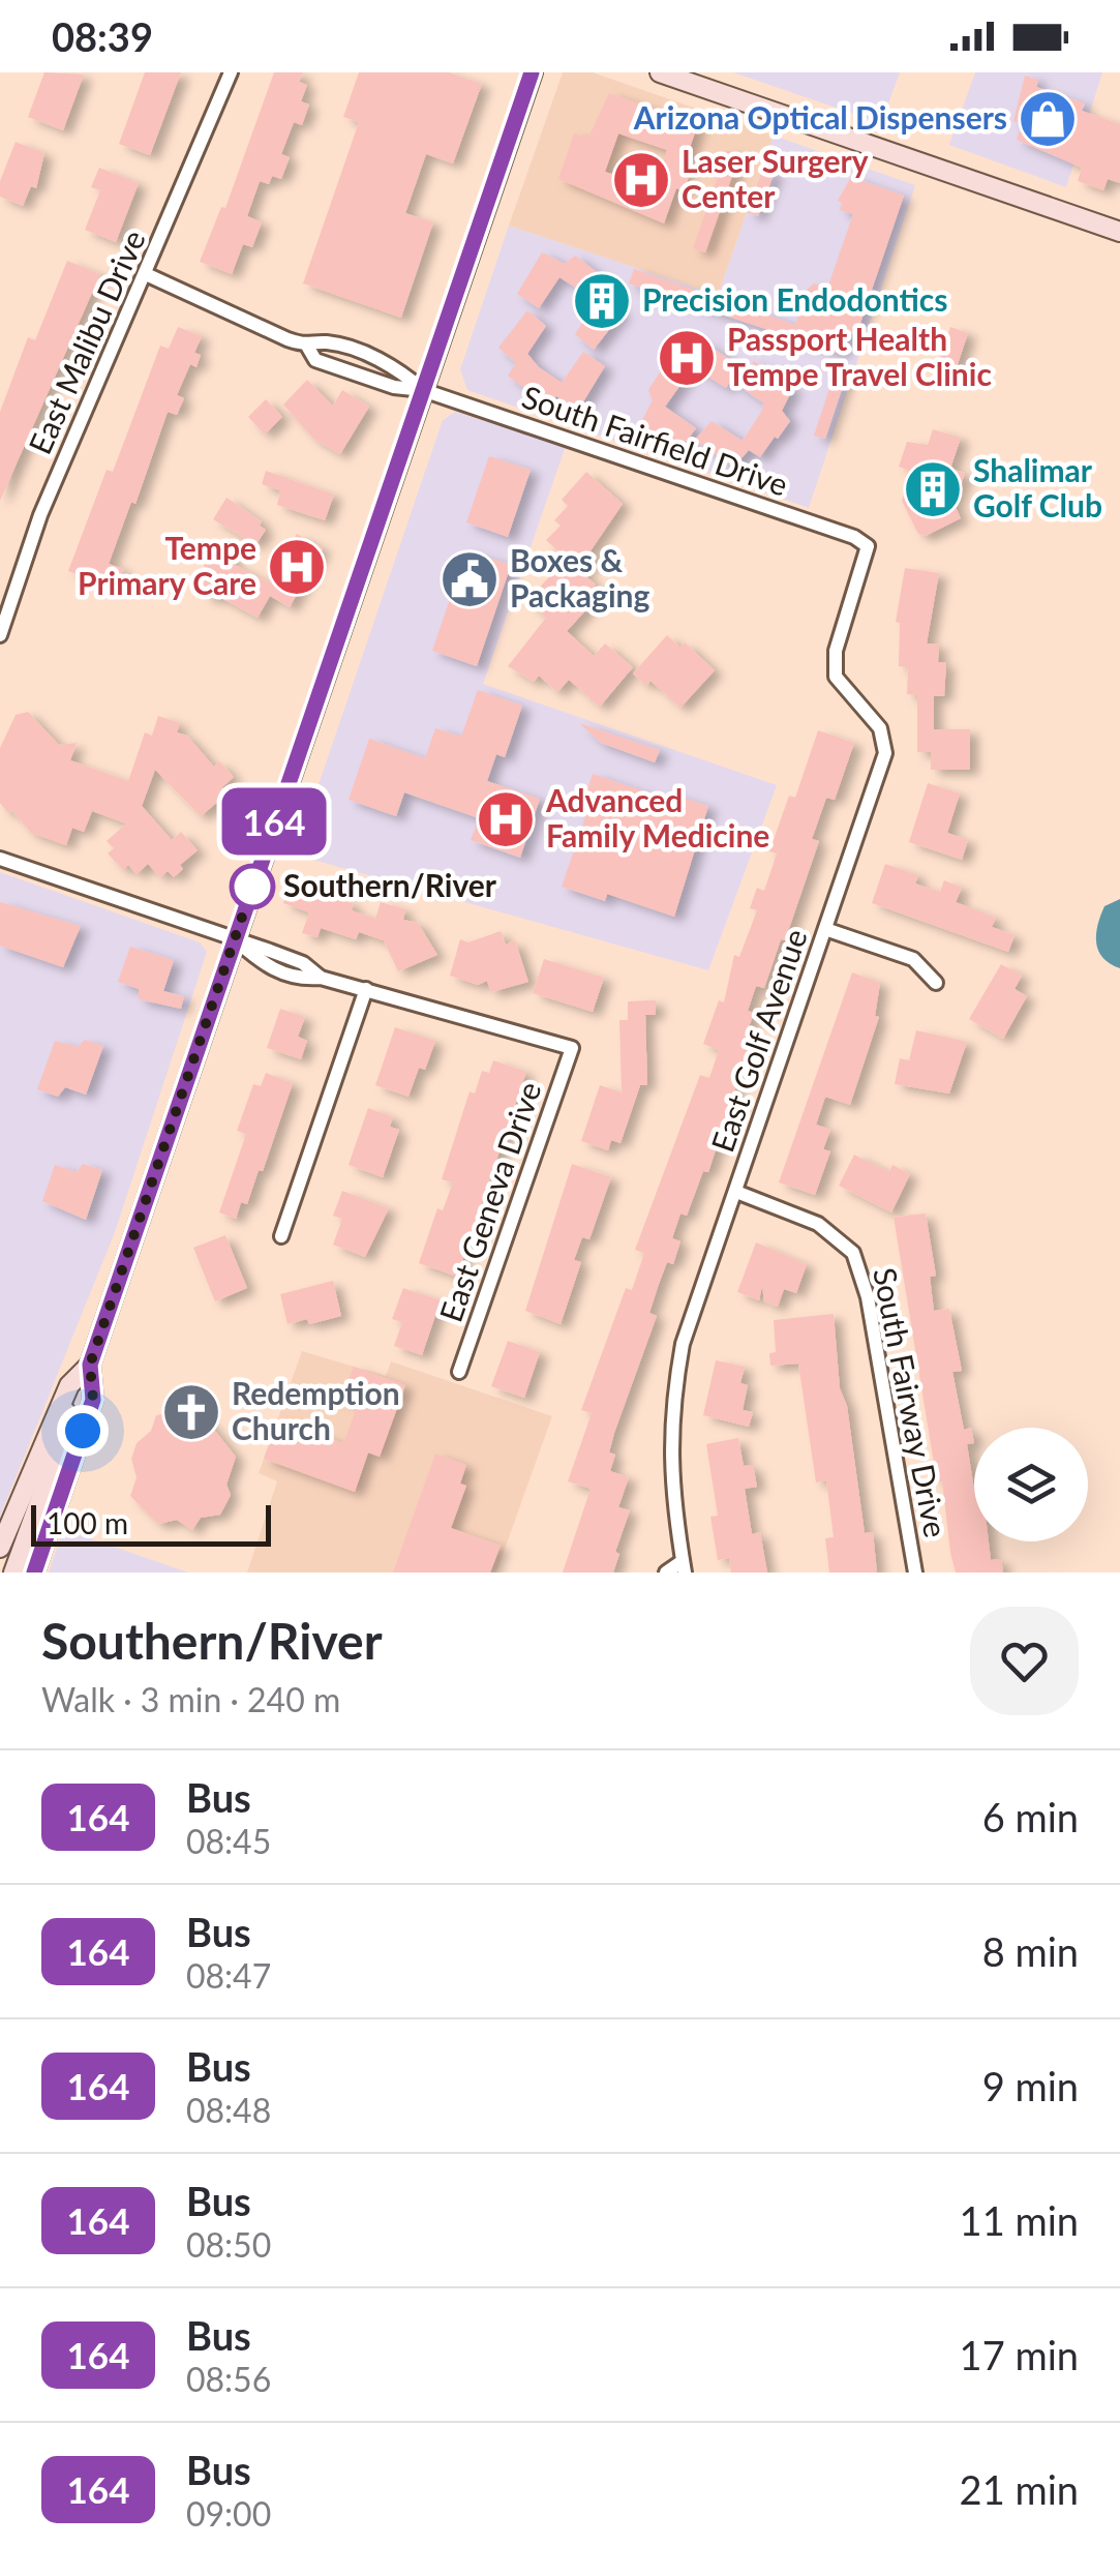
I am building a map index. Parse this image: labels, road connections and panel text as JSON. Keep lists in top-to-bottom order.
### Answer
{
  "streets": {
    "street": [
      "East Malibu Drive",
      "South Fairfield Drive",
      "East Golf Avenue",
      "East Geneva Drive",
      "South Fairway Drive"
    ]
  },
  "crossings": [
    ["East Malibu Drive", "South Fairfield Drive"],
    ["South Fairfield Drive", "East Golf Avenue"],
    ["East Golf Avenue", "South Fairway Drive"]
  ],
  "places": {
    "shop": ["Arizona Optical Dispensers"],
    "hospital": [
      "Laser Surgery Center",
      "Passport Health Tempe Travel Clinic",
      "Tempe Primary Care",
      "Advanced Family Medicine"
    ],
    "building": ["Precision Endodontics", "Shalimar Golf Club"],
    "public building": ["Boxes & Packaging"],
    "other": ["Southern/River"],
    "church": ["Redemption Church"]
  },
  "lines": ["bus line 164"],
  "scale_bar": "100 m",
  "page": {
    "status": "08:39",
    "on_map": "164",
    "scale": "100 m",
    "heading": ["Southern/River", "Walk · 3 min · 240 m"],
    "list": [
      {
        "mark": "164",
        "name": "Bus",
        "note": "08:45",
        "value": "6 min"
      },
      {
        "mark": "164",
        "name": "Bus",
        "note": "08:47",
        "value": "8 min"
      },
      {
        "mark": "164",
        "name": "Bus",
        "note": "08:48",
        "value": "9 min"
      },
      {
        "mark": "164",
        "name": "Bus",
        "note": "08:50",
        "value": "11 min"
      },
      {
        "mark": "164",
        "name": "Bus",
        "note": "08:56",
        "value": "17 min"
      },
      {
        "mark": "164",
        "name": "Bus",
        "note": "09:00",
        "value": "21 min"
      }
    ]
  }
}
